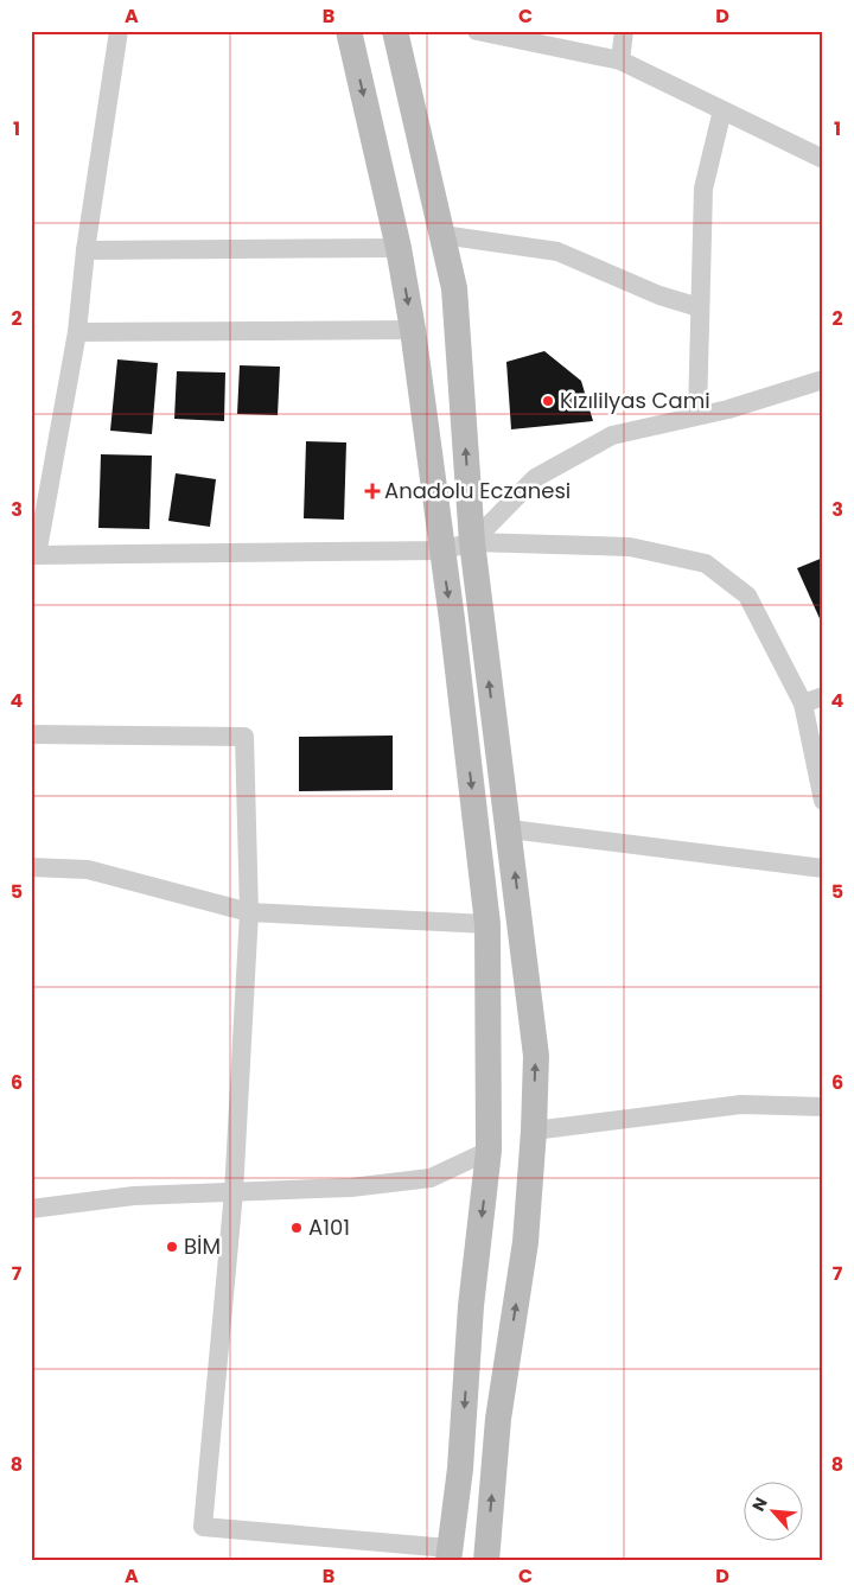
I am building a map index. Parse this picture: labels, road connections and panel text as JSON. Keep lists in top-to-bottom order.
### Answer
{
  "places": {
    "other": ["Kızılilyas Cami", "A101", "BİM"],
    "health": ["Anadolu Eczanesi"]
  },
  "north": "top left",
  "grid": {
    "columns": [
      "A",
      "B",
      "C",
      "D"
    ],
    "rows": [
      "1",
      "2",
      "3",
      "4",
      "5",
      "6",
      "7",
      "8"
    ]
  }
}
